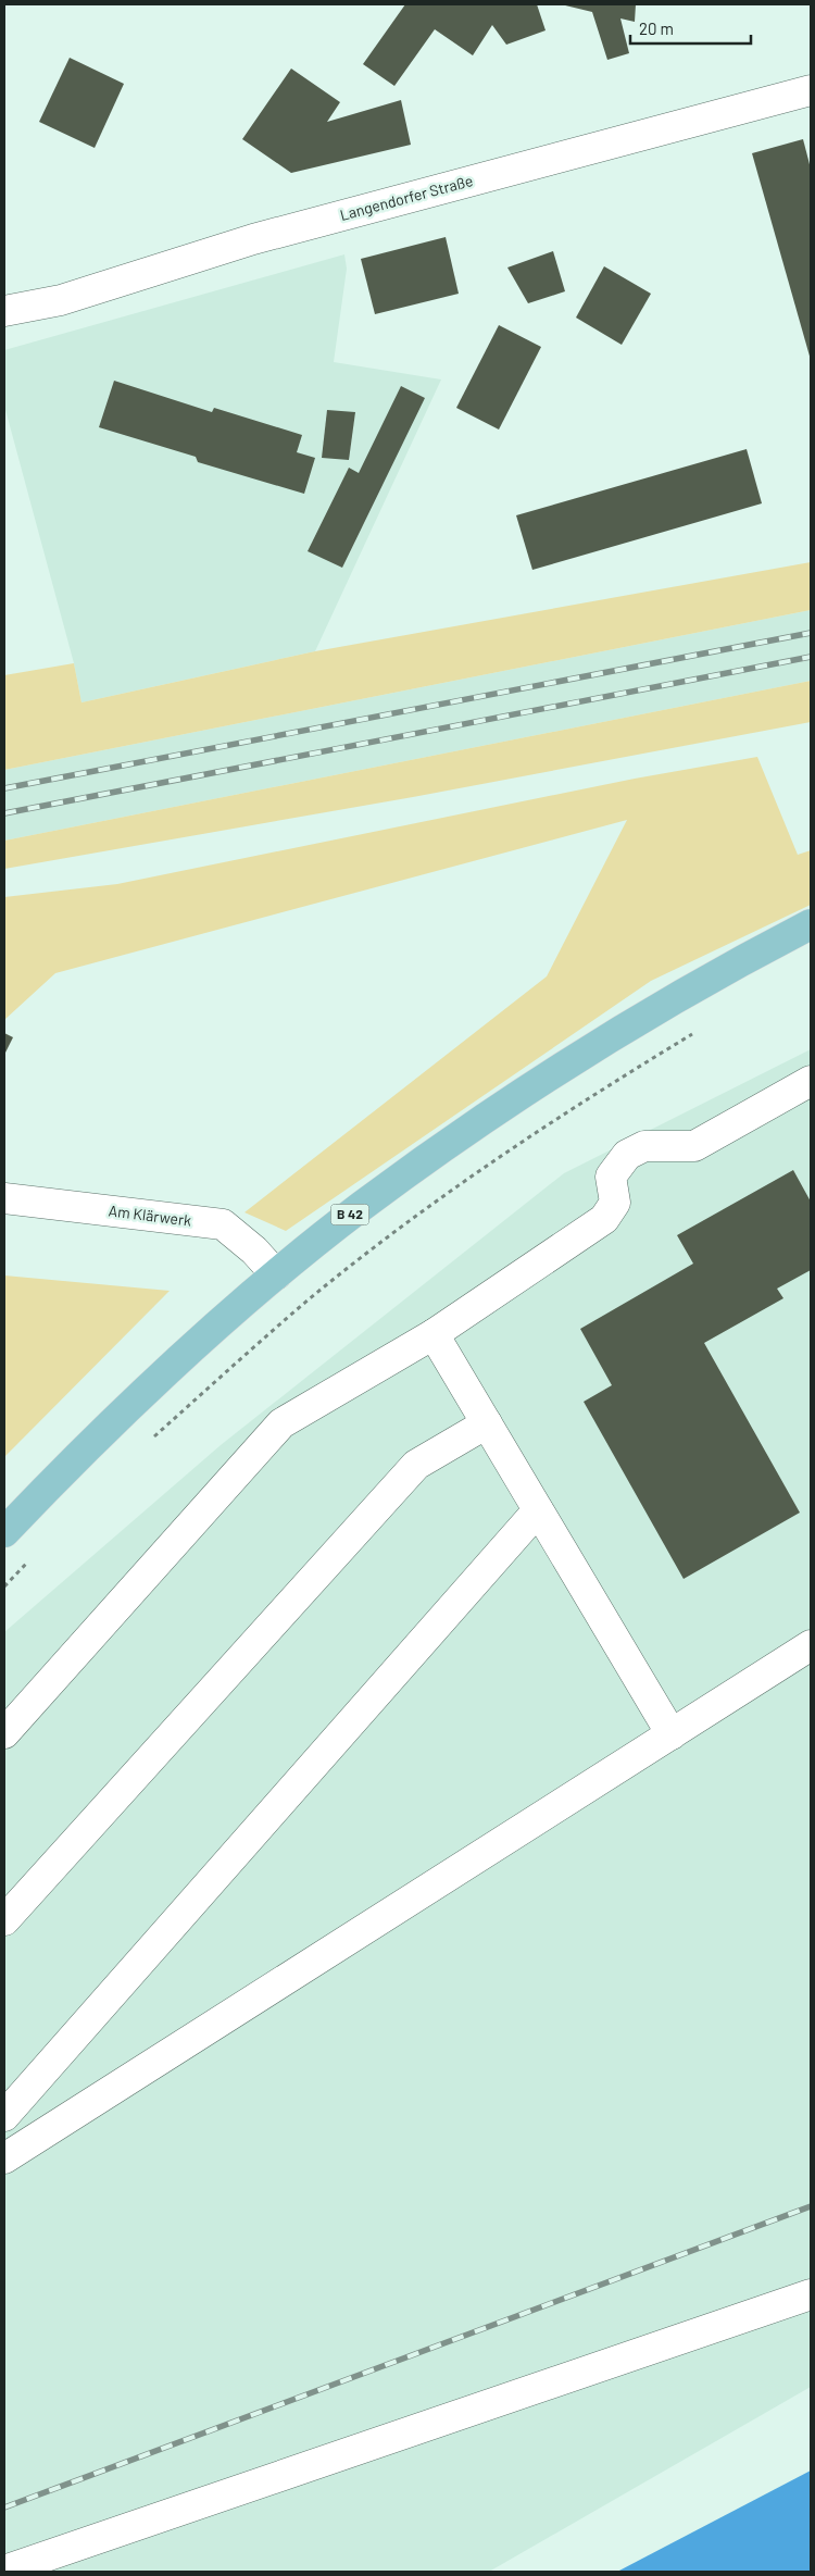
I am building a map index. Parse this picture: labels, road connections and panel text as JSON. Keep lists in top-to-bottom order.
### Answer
{
  "streets": {
    "main road": ["B 42"],
    "street": ["Langendorfer Straße", "Am Klärwerk"]
  },
  "crossings": [
    ["B 42", "Am Klärwerk"]
  ],
  "scale_bar": "20 m"
}
